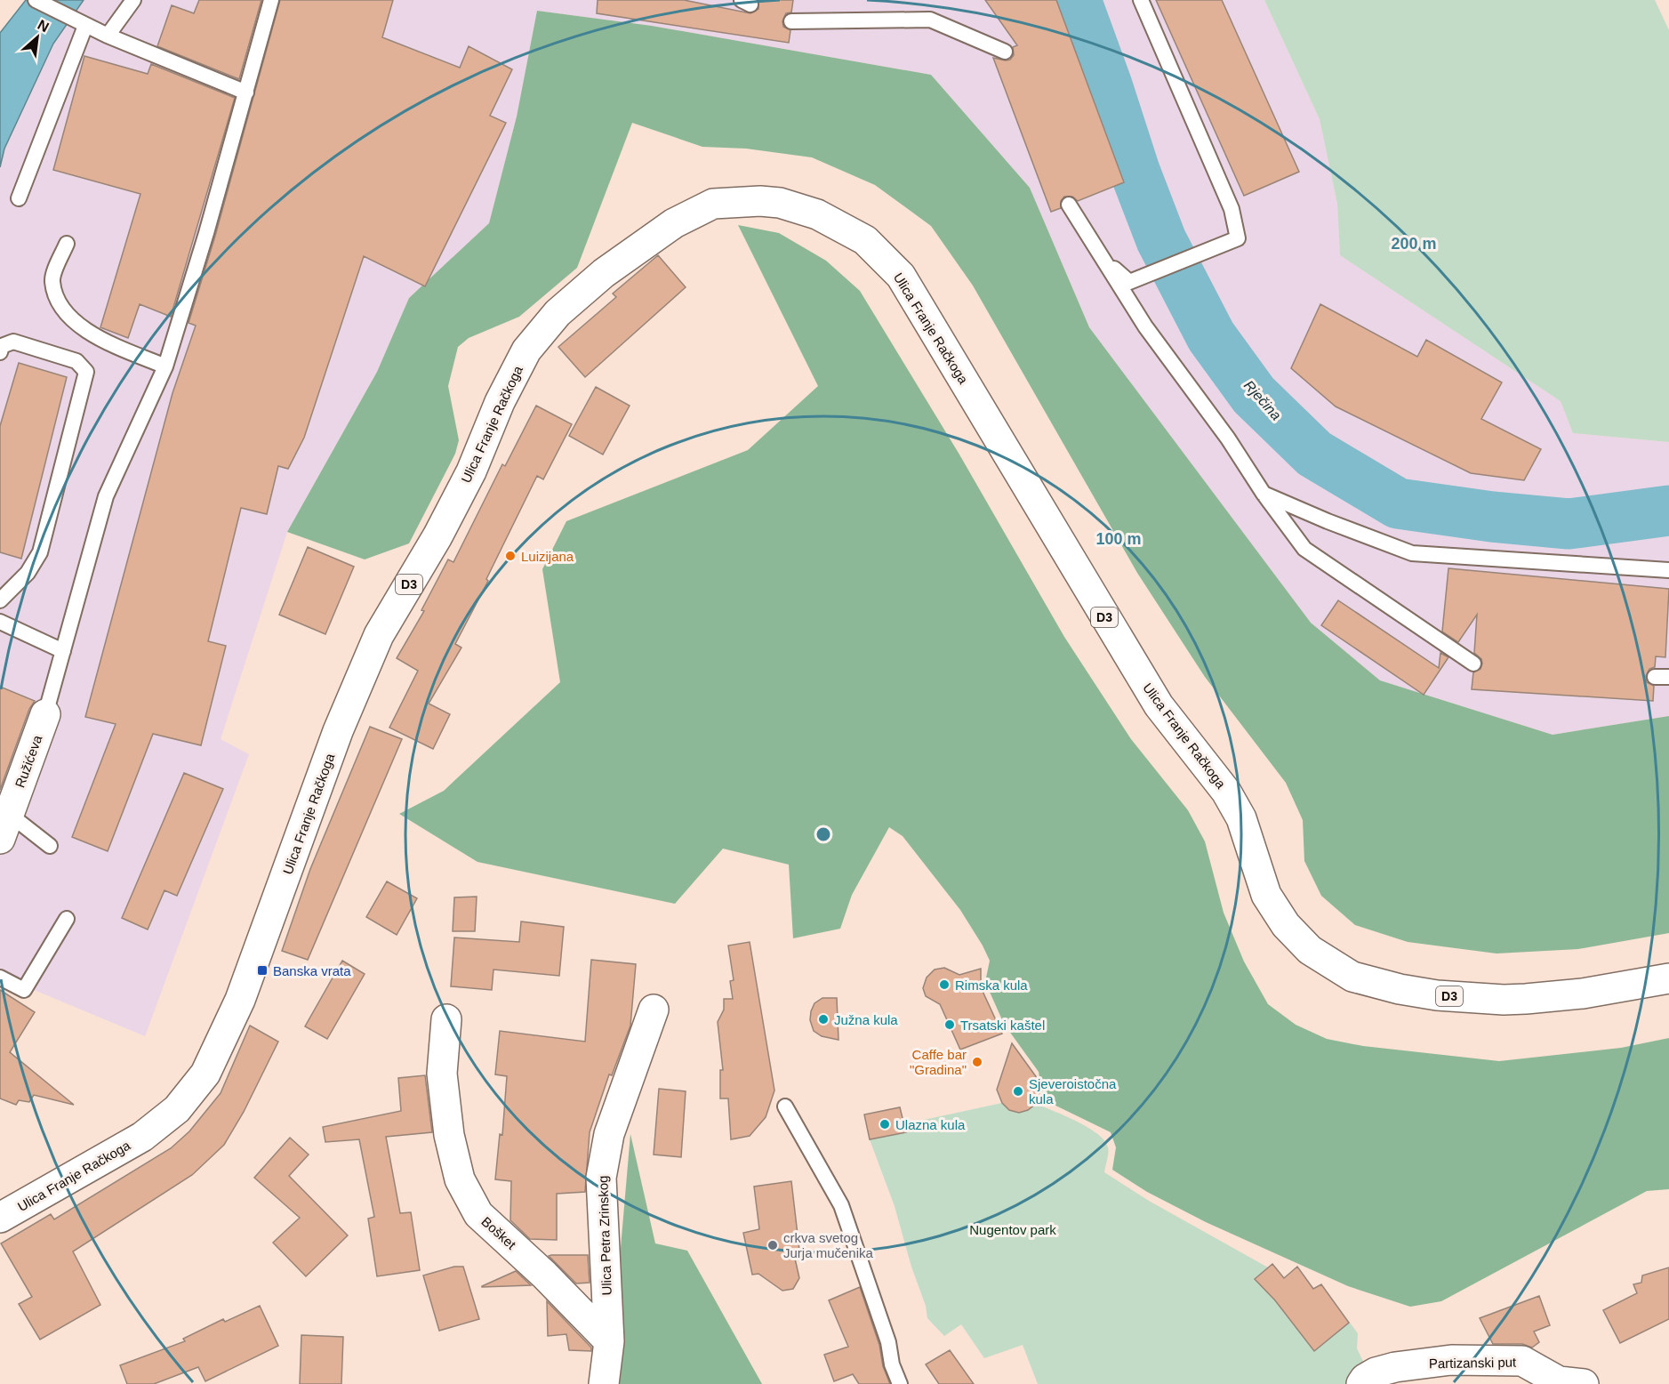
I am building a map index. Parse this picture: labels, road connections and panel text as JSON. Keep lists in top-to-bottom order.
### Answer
{
  "streets": {
    "main road": [
      "Ulica Franje Račkoga",
      "D3",
      "Ružićeva",
      "Bošket",
      "Ulica Petra Zrinskog",
      "Partizanski put"
    ]
  },
  "crossings": [
    ["Bošket", "Ulica Petra Zrinskog"]
  ],
  "water": ["Rječina"],
  "parks": ["Nugentov park"],
  "places": {
    "other": [
      "Luizijana",
      "Rimska kula",
      "Južna kula",
      "Trsatski kaštel",
      "Caffe bar \"Gradina\"",
      "Sjeveroistočna kula",
      "Ulazna kula",
      "crkva svetog Jurja mučenika"
    ],
    "transit": ["Banska vrata"]
  },
  "north": "top right",
  "rings": ["200 m", "100 m"]
}
